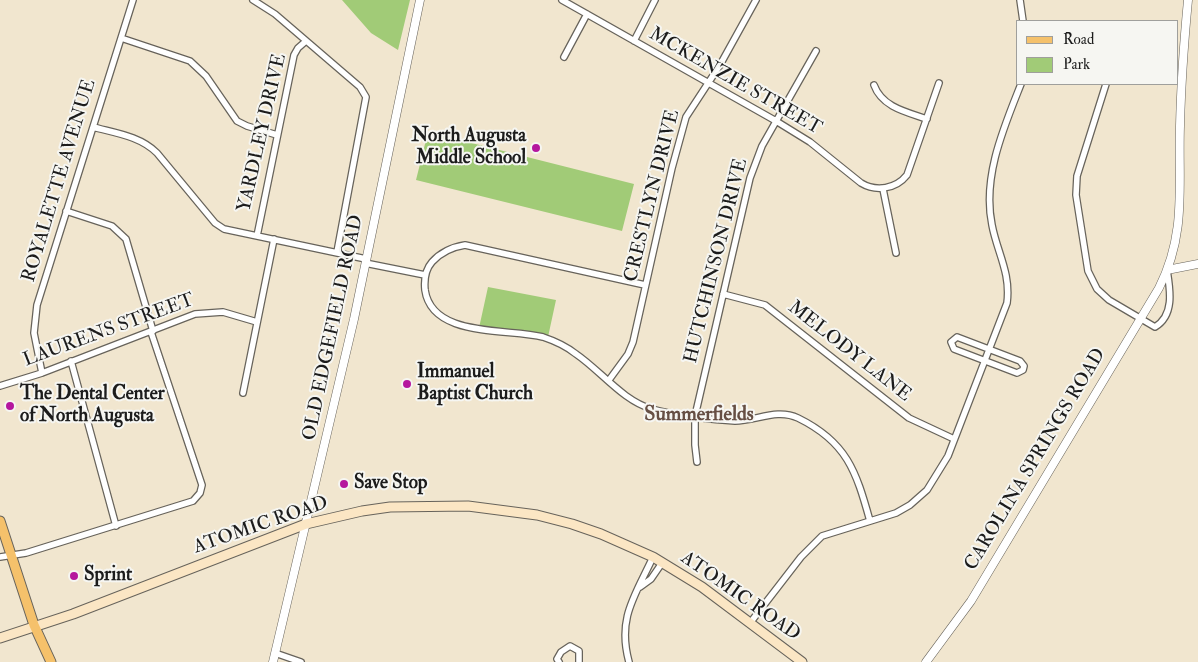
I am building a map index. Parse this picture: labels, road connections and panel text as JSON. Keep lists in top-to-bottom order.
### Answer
{
  "streets": {
    "main road": ["ATOMIC ROAD"],
    "street": [
      "MCKENZIE STREET",
      "YARDLEY DRIVE",
      "ROYALETTE AVENUE",
      "CRESTLYN DRIVE",
      "HUTCHINSON DRIVE",
      "OLD EDGEFIELD ROAD",
      "LAURENS STREET",
      "MELODY LANE",
      "CAROLINA SPRINGS ROAD"
    ]
  },
  "crossings": [
    ["MCKENZIE STREET", "CRESTLYN DRIVE"],
    ["MCKENZIE STREET", "HUTCHINSON DRIVE"],
    ["ROYALETTE AVENUE", "LAURENS STREET"],
    ["HUTCHINSON DRIVE", "MELODY LANE"],
    ["OLD EDGEFIELD ROAD", "ATOMIC ROAD"]
  ],
  "districts": ["Summerfields"],
  "places": [
    "North Augusta Middle School",
    "Immanuel Baptist Church",
    "The Dental Center of North Augusta",
    "Save Stop",
    "Sprint"
  ],
  "legend": ["Road", "Park"]
}
